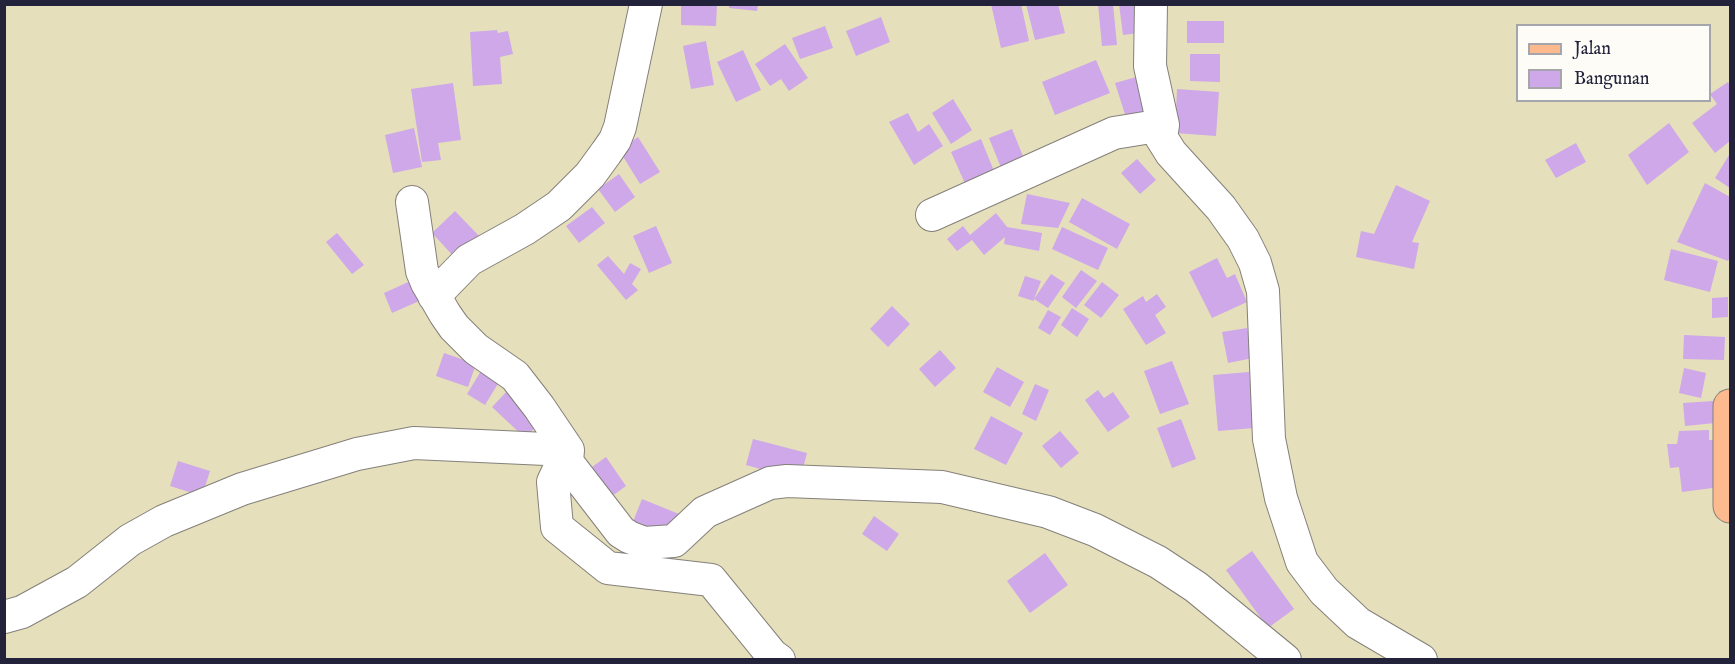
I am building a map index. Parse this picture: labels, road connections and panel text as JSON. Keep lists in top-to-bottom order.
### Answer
{
  "legend": ["Jalan", "Bangunan"]
}
